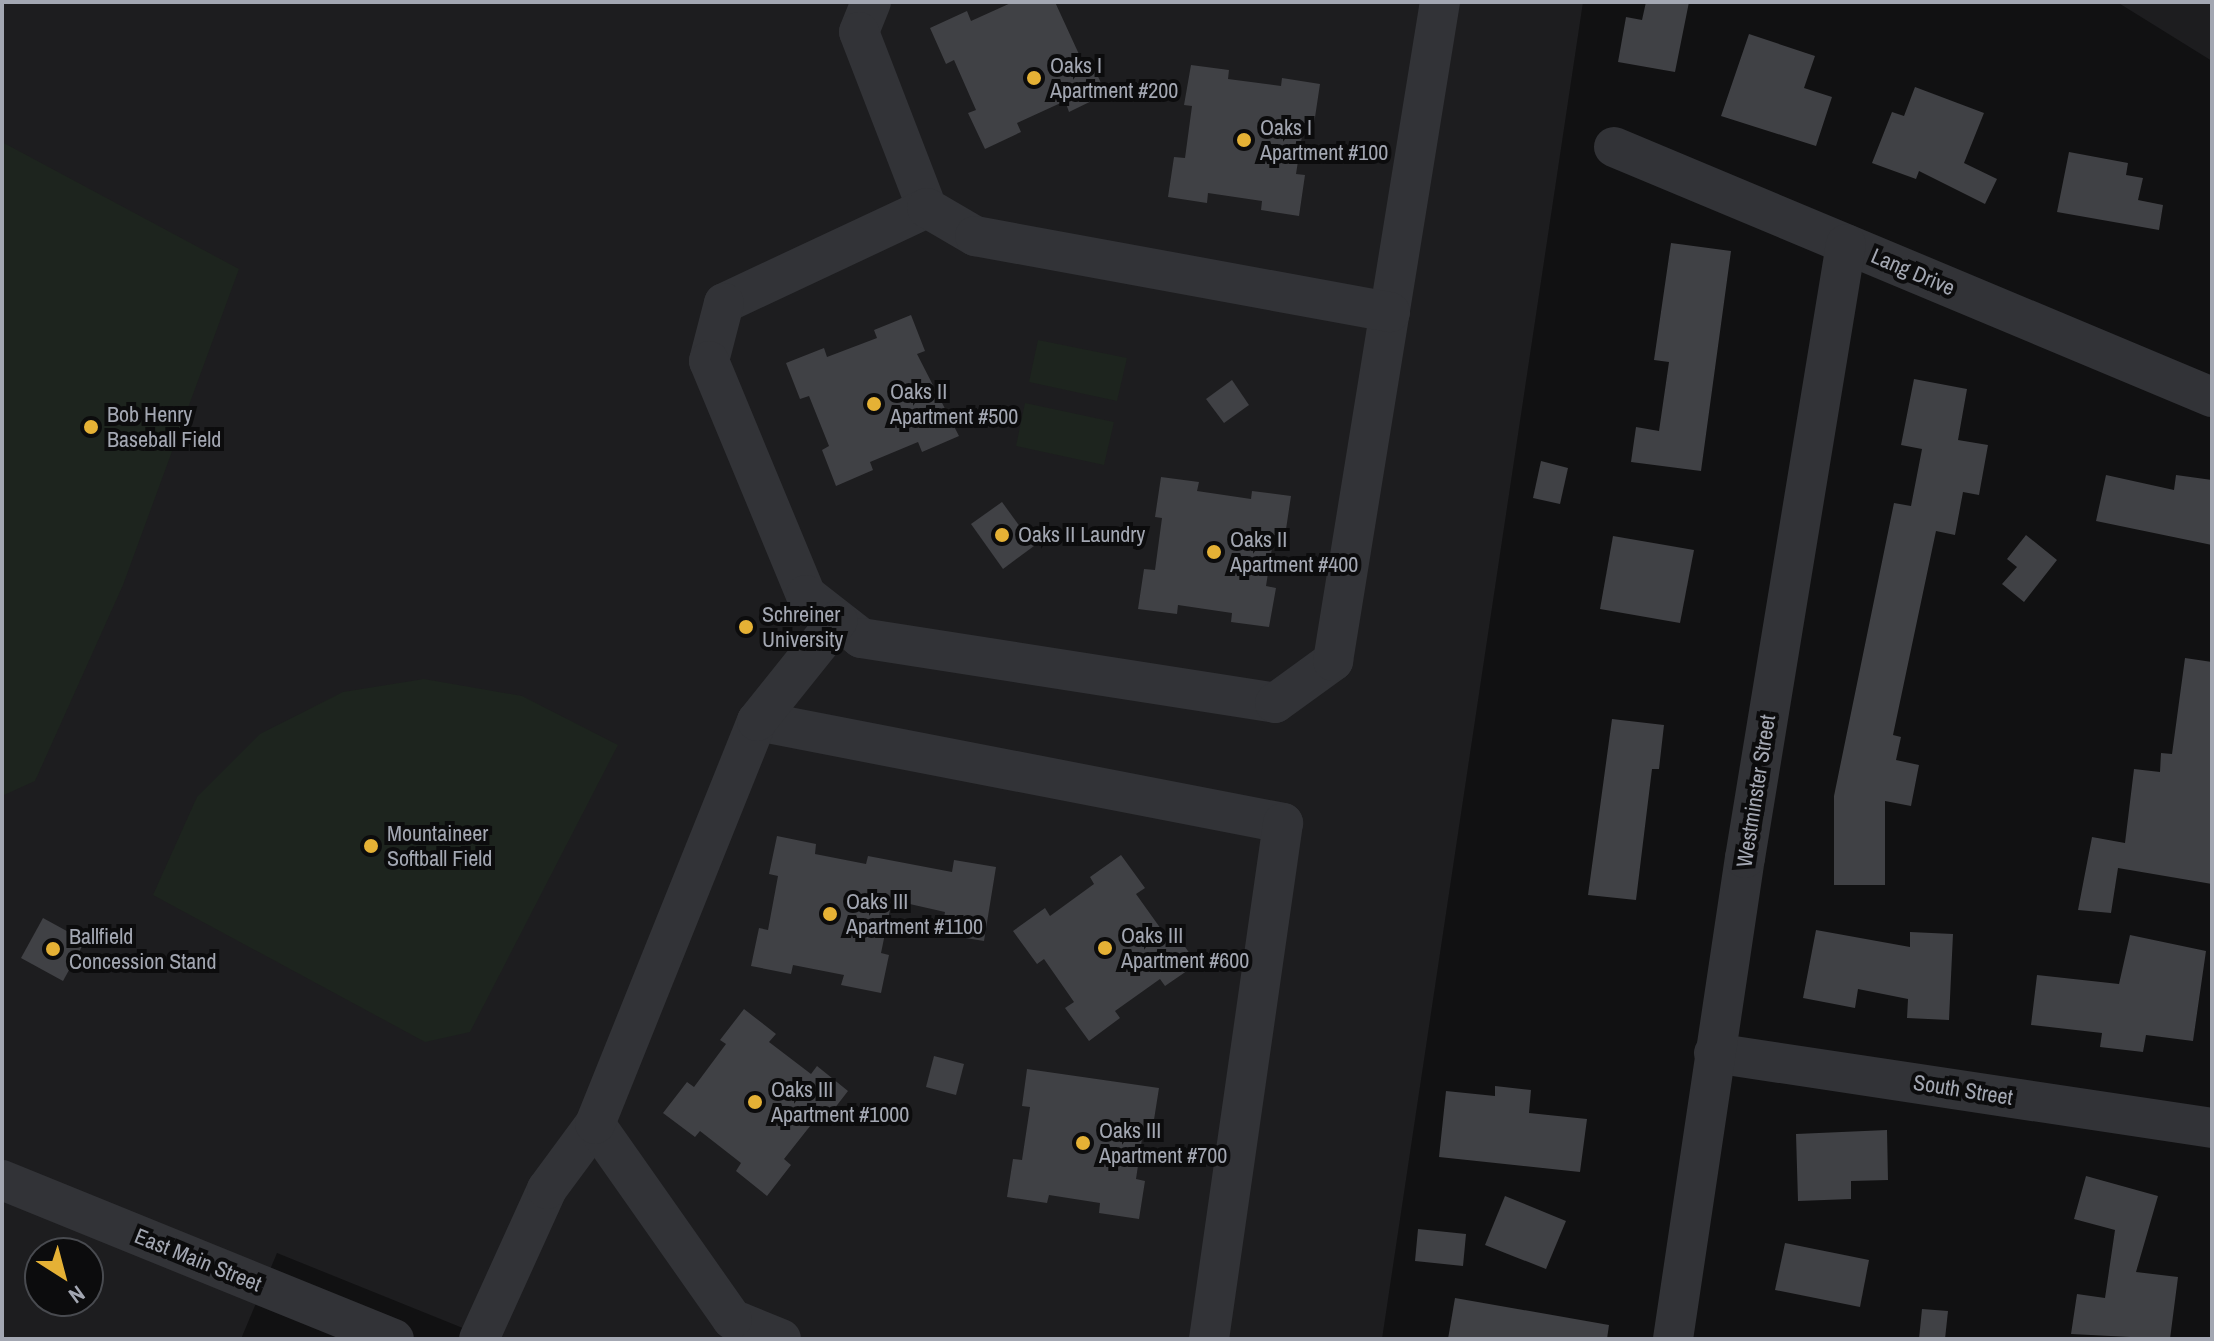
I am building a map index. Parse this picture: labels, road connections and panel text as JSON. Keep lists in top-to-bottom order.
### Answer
{
  "streets": {
    "street": [
      "Lang Drive",
      "Westminster Street",
      "South Street",
      "East Main Street"
    ]
  },
  "crossings": [
    ["Lang Drive", "Westminster Street"],
    ["Westminster Street", "South Street"]
  ],
  "places": [
    "Oaks I Apartment #200",
    "Oaks I Apartment #100",
    "Oaks II Apartment #500",
    "Bob Henry Baseball Field",
    "Oaks II Laundry",
    "Oaks II Apartment #400",
    "Schreiner University",
    "Mountaineer Softball Field",
    "Oaks III Apartment #1100",
    "Oaks III Apartment #600",
    "Ballfield Concession Stand",
    "Oaks III Apartment #1000",
    "Oaks III Apartment #700"
  ],
  "north": "bottom right"
}
